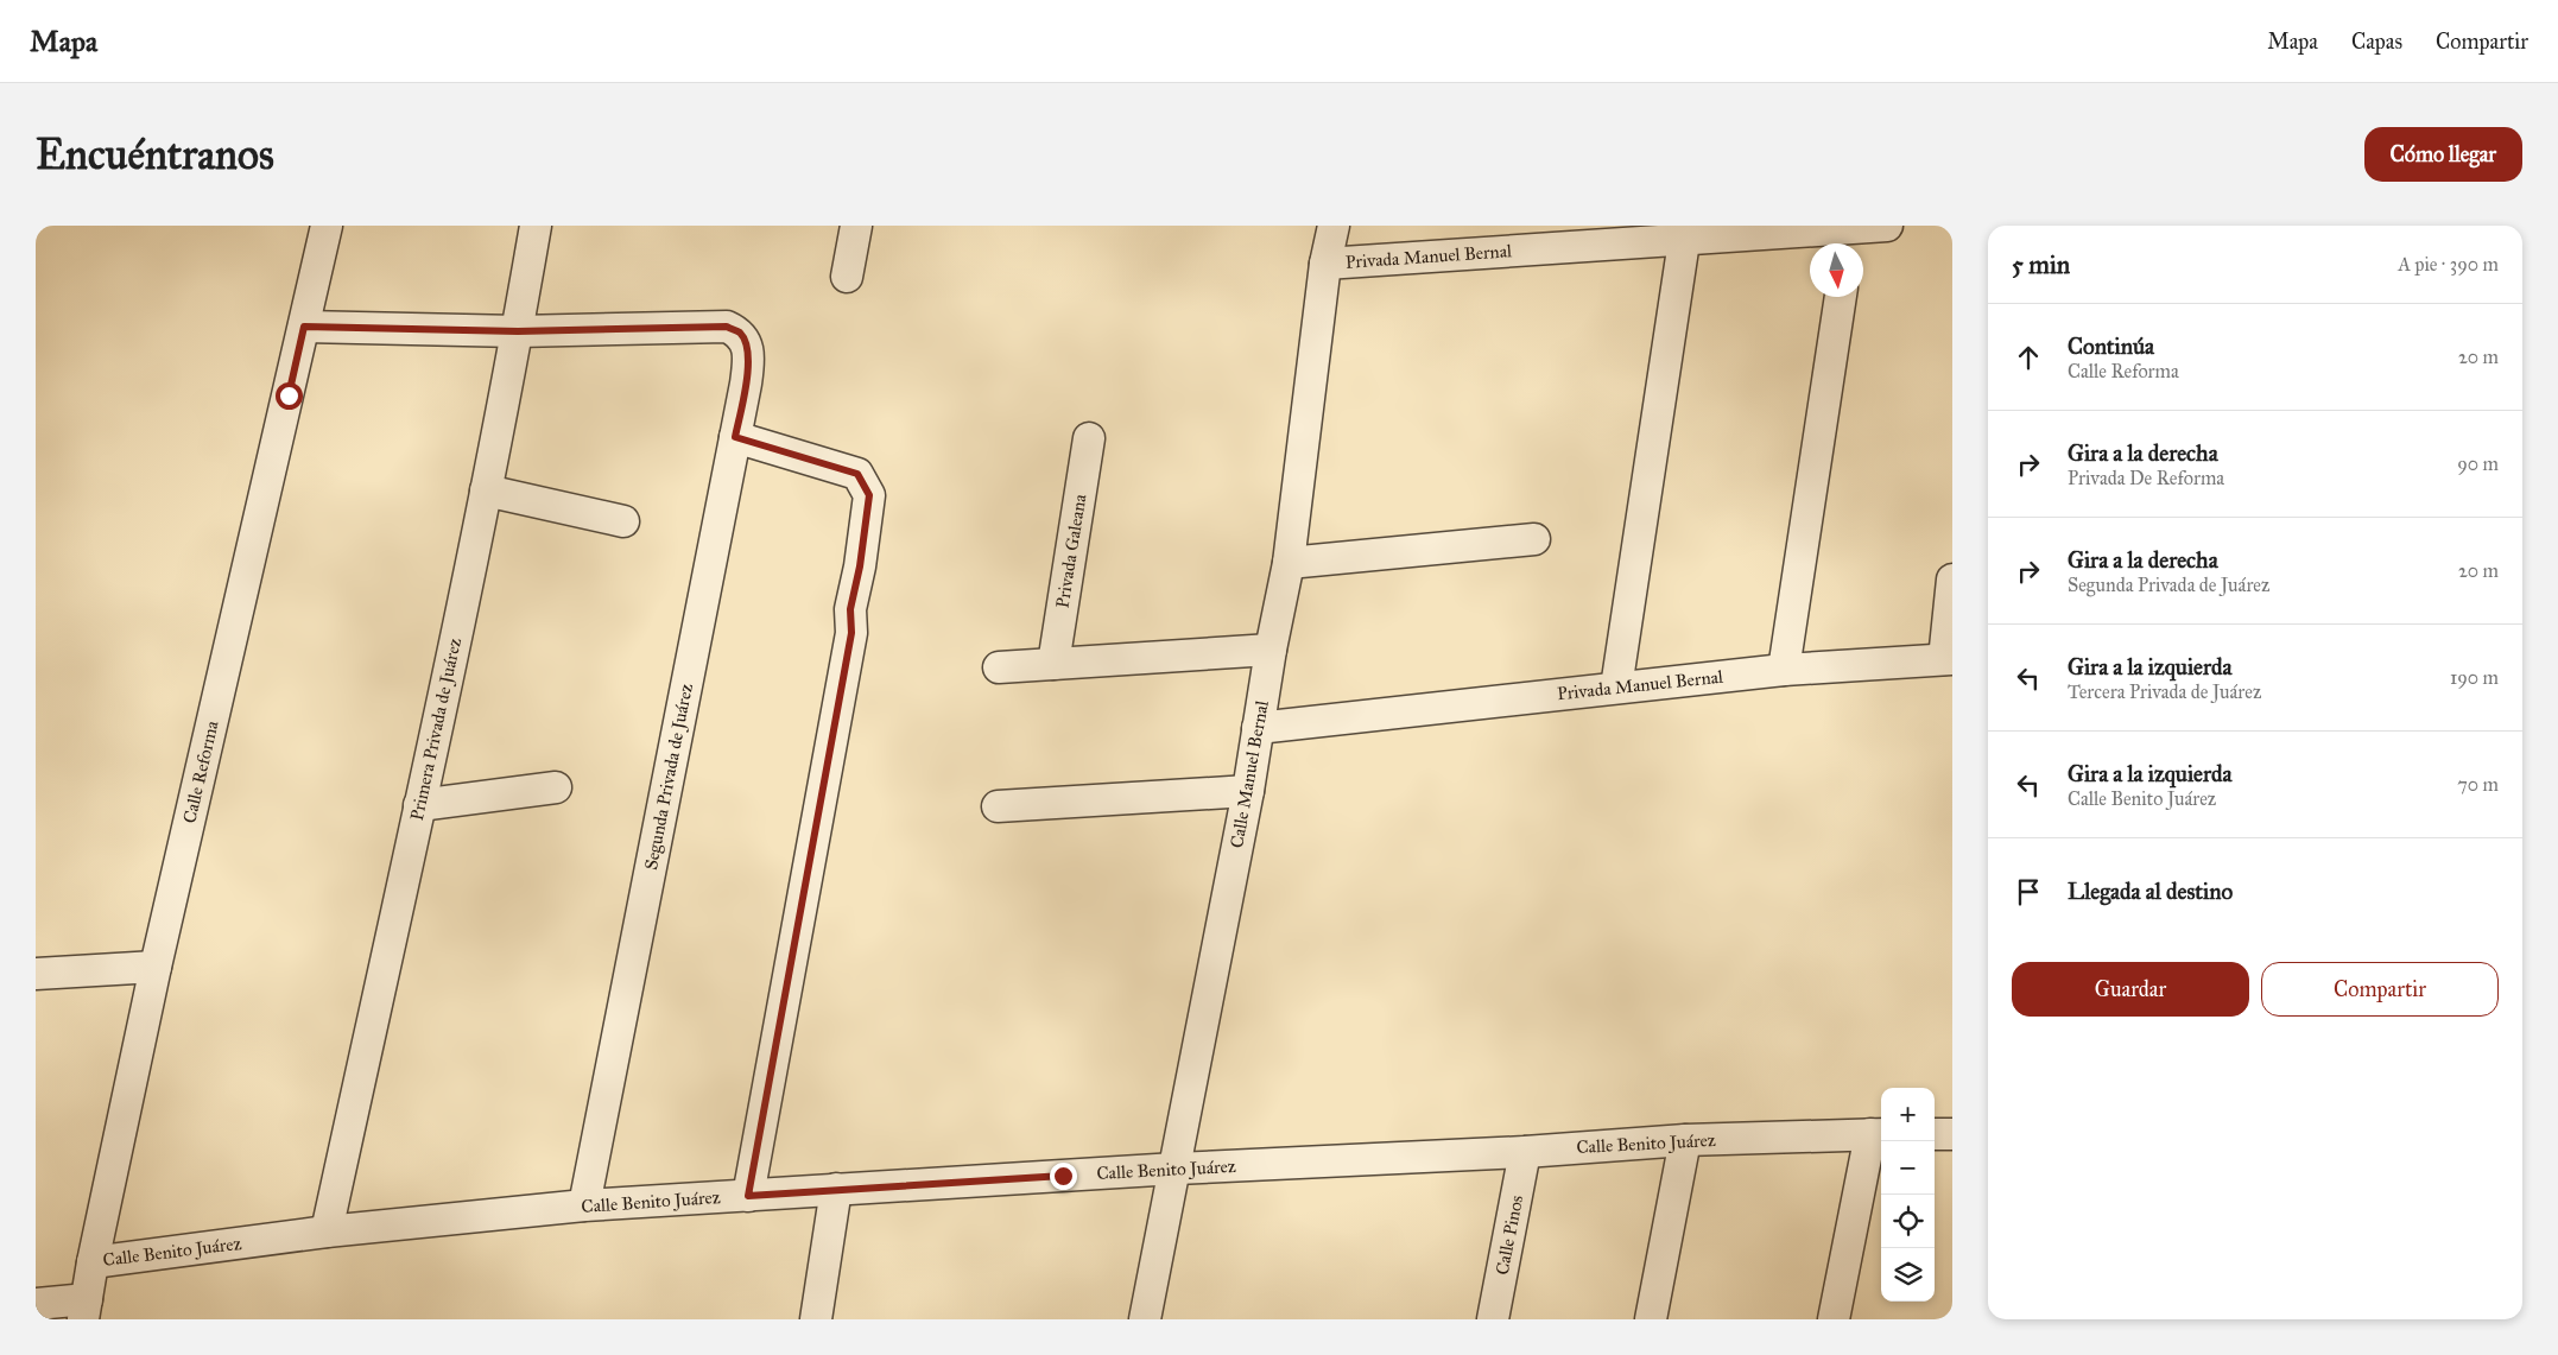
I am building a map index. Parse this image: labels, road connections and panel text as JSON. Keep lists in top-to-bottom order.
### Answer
{
  "streets": {
    "street": [
      "Privada Manuel Bernal",
      "Privada Galeana",
      "Primera Privada de Juárez",
      "Calle Reforma",
      "Calle Manuel Bernal",
      "Segunda Privada de Juárez",
      "Calle Benito Juárez",
      "Calle Pinos"
    ]
  },
  "crossings": [
    ["Privada Manuel Bernal", "Calle Manuel Bernal"],
    ["Primera Privada de Juárez", "Segunda Privada de Juárez"],
    ["Primera Privada de Juárez", "Calle Benito Juárez"],
    ["Calle Reforma", "Calle Benito Juárez"],
    ["Calle Manuel Bernal", "Calle Benito Juárez"],
    ["Segunda Privada de Juárez", "Calle Benito Juárez"],
    ["Calle Benito Juárez", "Calle Pinos"]
  ],
  "north": "bottom",
  "page": {
    "header": "Mapa",
    "nav": ["Mapa", "Capas", "Compartir"],
    "buttons": [
      "Cómo llegar",
      ["Guardar", "Compartir"]
    ],
    "title": "Encuéntranos",
    "heading": ["5 min", "A pie · 390 m"],
    "list": [
      ["Continúa", "Calle Reforma", "20 m"],
      ["Gira a la derecha", "Privada De Reforma", "90 m"],
      ["Gira a la derecha", "Segunda Privada de Juárez", "20 m"],
      ["Gira a la izquierda", "Tercera Privada de Juárez", "190 m"],
      ["Gira a la izquierda", "Calle Benito Juárez", "70 m"],
      "Llegada al destino"
    ],
    "map_buttons": ["+", "−"]
  }
}
